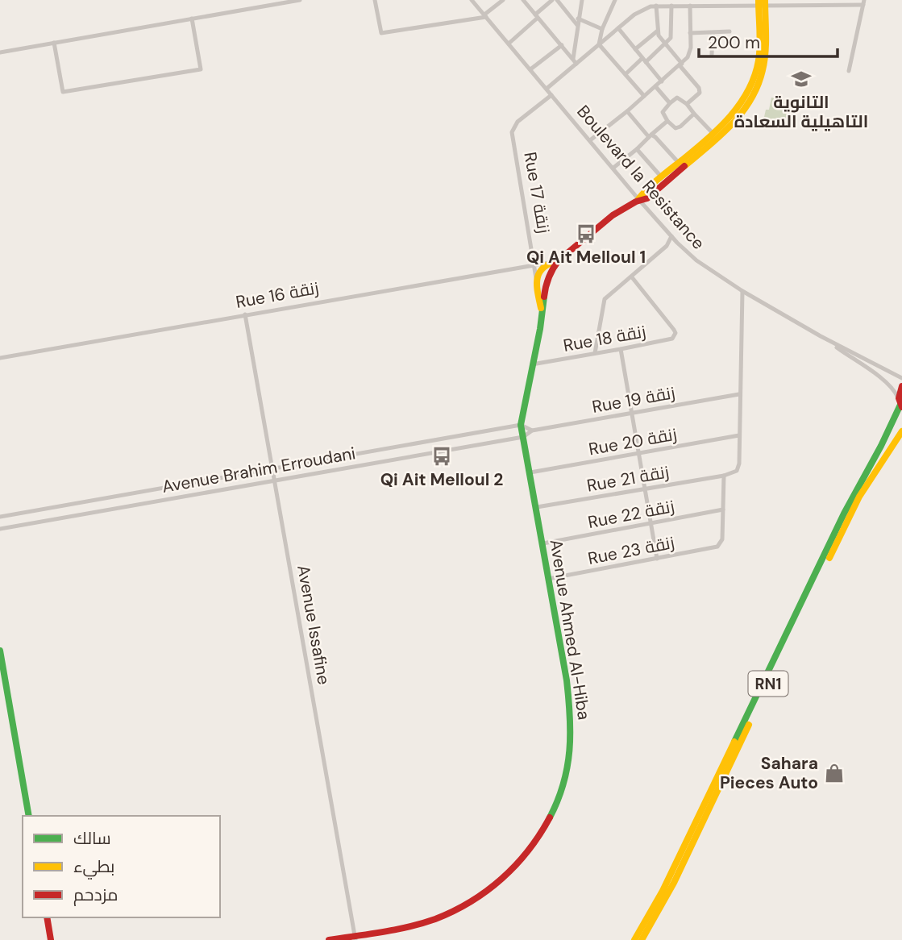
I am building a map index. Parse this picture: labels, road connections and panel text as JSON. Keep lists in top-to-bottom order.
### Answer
{
  "streets": {
    "main road": [
      "Rue 17 زنقة",
      "Rue 16 زنقة",
      "Avenue Ahmed Al-Hiba",
      "RN1"
    ],
    "street": [
      "Boulevard la Resistance",
      "Rue 18 زنقة",
      "Rue 19 زنقة",
      "Rue 20 زنقة",
      "Avenue Brahim Erroudani",
      "Rue 21 زنقة",
      "Rue 22 زنقة",
      "Rue 23 زنقة",
      "Avenue Issafine"
    ]
  },
  "crossings": [
    ["Boulevard la Resistance", "Rue 17 زنقة"],
    ["Boulevard la Resistance", "Avenue Ahmed Al-Hiba"],
    ["Boulevard la Resistance", "RN1"],
    ["Rue 17 زنقة", "Rue 16 زنقة"],
    ["Rue 17 زنقة", "Avenue Ahmed Al-Hiba"],
    ["Rue 16 زنقة", "Avenue Issafine"],
    ["Rue 16 زنقة", "Avenue Ahmed Al-Hiba"],
    ["Rue 18 زنقة", "Avenue Ahmed Al-Hiba"],
    ["Rue 19 زنقة", "Avenue Brahim Erroudani"],
    ["Rue 19 زنقة", "Avenue Ahmed Al-Hiba"],
    ["Rue 20 زنقة", "Avenue Ahmed Al-Hiba"],
    ["Avenue Brahim Erroudani", "Avenue Issafine"],
    ["Avenue Brahim Erroudani", "Avenue Ahmed Al-Hiba"],
    ["Rue 21 زنقة", "Avenue Ahmed Al-Hiba"],
    ["Rue 22 زنقة", "Rue 23 زنقة"],
    ["Rue 22 زنقة", "Avenue Ahmed Al-Hiba"],
    ["Rue 23 زنقة", "Avenue Ahmed Al-Hiba"],
    ["Avenue Issafine", "Avenue Ahmed Al-Hiba"]
  ],
  "places": {
    "school or university": ["التانوية التاهيلية السعادة"],
    "bus stop": ["Qi Ait Melloul 1", "Qi Ait Melloul 2"],
    "shop": ["Sahara Pieces Auto"]
  },
  "legend": ["سالك", "بطيء", "مزدحم"],
  "scale_bar": "200 m"
}
